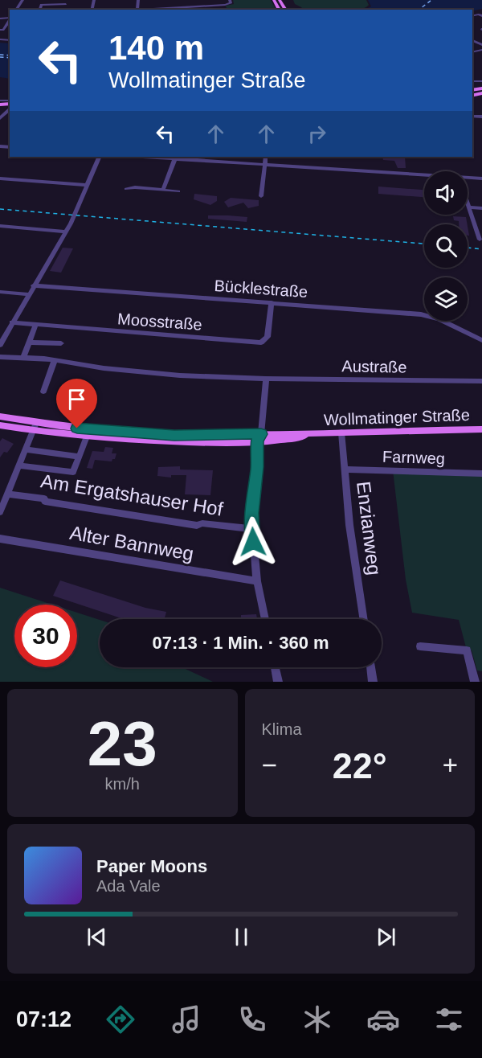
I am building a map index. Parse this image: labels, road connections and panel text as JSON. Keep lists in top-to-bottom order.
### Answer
{
  "streets": {
    "main road": ["Wollmatinger Straße"],
    "street": [
      "Bücklestraße",
      "Moosstraße",
      "Austraße",
      "Farnweg",
      "Am Ergatshauser Hof",
      "Enzianweg",
      "Alter Bannweg"
    ]
  },
  "crossings": [
    ["Bücklestraße", "Moosstraße"],
    ["Wollmatinger Straße", "Enzianweg"],
    ["Farnweg", "Enzianweg"]
  ],
  "page": {
    "turn": ["140 m", "Wollmatinger Straße"],
    "limit": "30",
    "trip": "07:13 · 1 Min. · 360 m",
    "tile": [
      ["23", "km/h"],
      "Klima"
    ],
    "heat": ["−", "22°", "+"],
    "song": ["Paper Moons", "Ada Vale"],
    "tabs": "07:12"
  }
}
